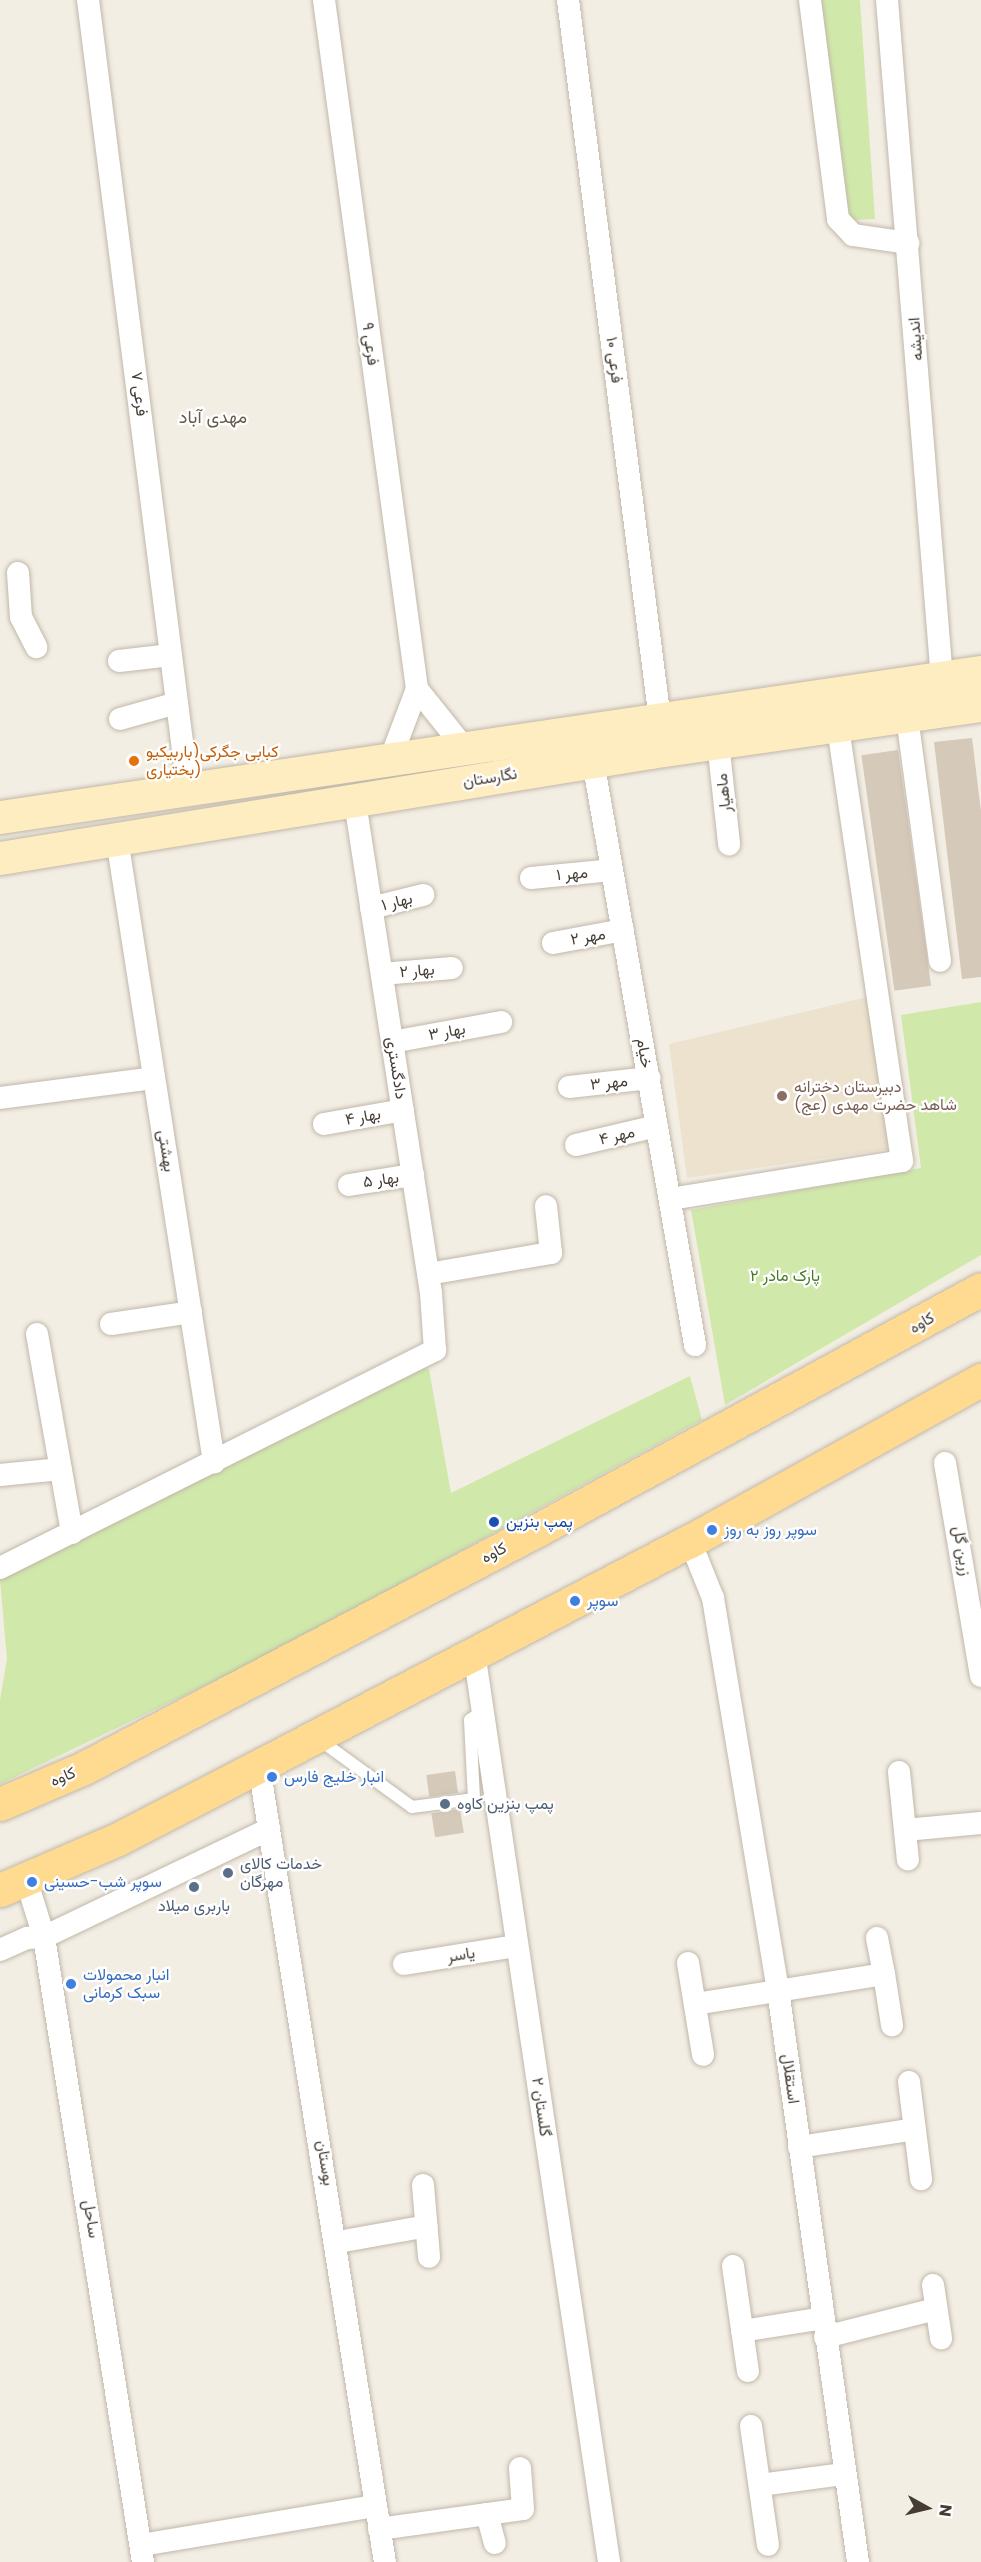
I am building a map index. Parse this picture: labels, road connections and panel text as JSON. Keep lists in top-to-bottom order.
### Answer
{
  "streets": {
    "main road": ["نگارستان", "کاوه"],
    "street": [
      "اندیشه",
      "فرعی ۹",
      "فرعی ۱۰",
      "فرعی ۷",
      "ماهیار",
      "مهر ۱",
      "بهار ۱",
      "مهر ۲",
      "بهار ۲",
      "بهار ۳",
      "خیام",
      "دادگستری",
      "مهر ۳",
      "بهار ۴",
      "مهر ۴",
      "بهشتی",
      "بهار ۵",
      "زرین گل",
      "یاسر",
      "استقلال",
      "گلستان ۲",
      "بوستان",
      "ساحل"
    ]
  },
  "crossings": [
    ["اندیشه", "نگارستان"],
    ["فرعی ۱۰", "نگارستان"],
    ["فرعی ۷", "نگارستان"],
    ["نگارستان", "ماهیار"],
    ["نگارستان", "خیام"],
    ["نگارستان", "دادگستری"],
    ["نگارستان", "بهشتی"],
    ["مهر ۱", "خیام"],
    ["بهار ۱", "دادگستری"],
    ["مهر ۲", "خیام"],
    ["بهار ۲", "دادگستری"],
    ["بهار ۳", "دادگستری"],
    ["خیام", "مهر ۳"],
    ["خیام", "مهر ۴"],
    ["دادگستری", "بهار ۴"],
    ["دادگستری", "بهشتی"],
    ["دادگستری", "بهار ۵"],
    ["یاسر", "گلستان ۲"]
  ],
  "districts": ["مهدی آباد"],
  "parks": ["پارک مادر ۲"],
  "places": [
    "کبابی جگرکی(باربیکیو بختیاری)",
    "دبیرستان دخترانه شاهد حضرت مهدی (عج)",
    "پمپ بنزین",
    "سوپر روز به روز",
    "سوپر",
    "انبار خلیج فارس",
    "پمپ بنزین کاوه",
    "خدمات کالای مهرگان",
    "سوپر شب-حسینی",
    "باربری میلاد",
    "انبار محمولات سبک کرمانی"
  ],
  "north": "right"
}
